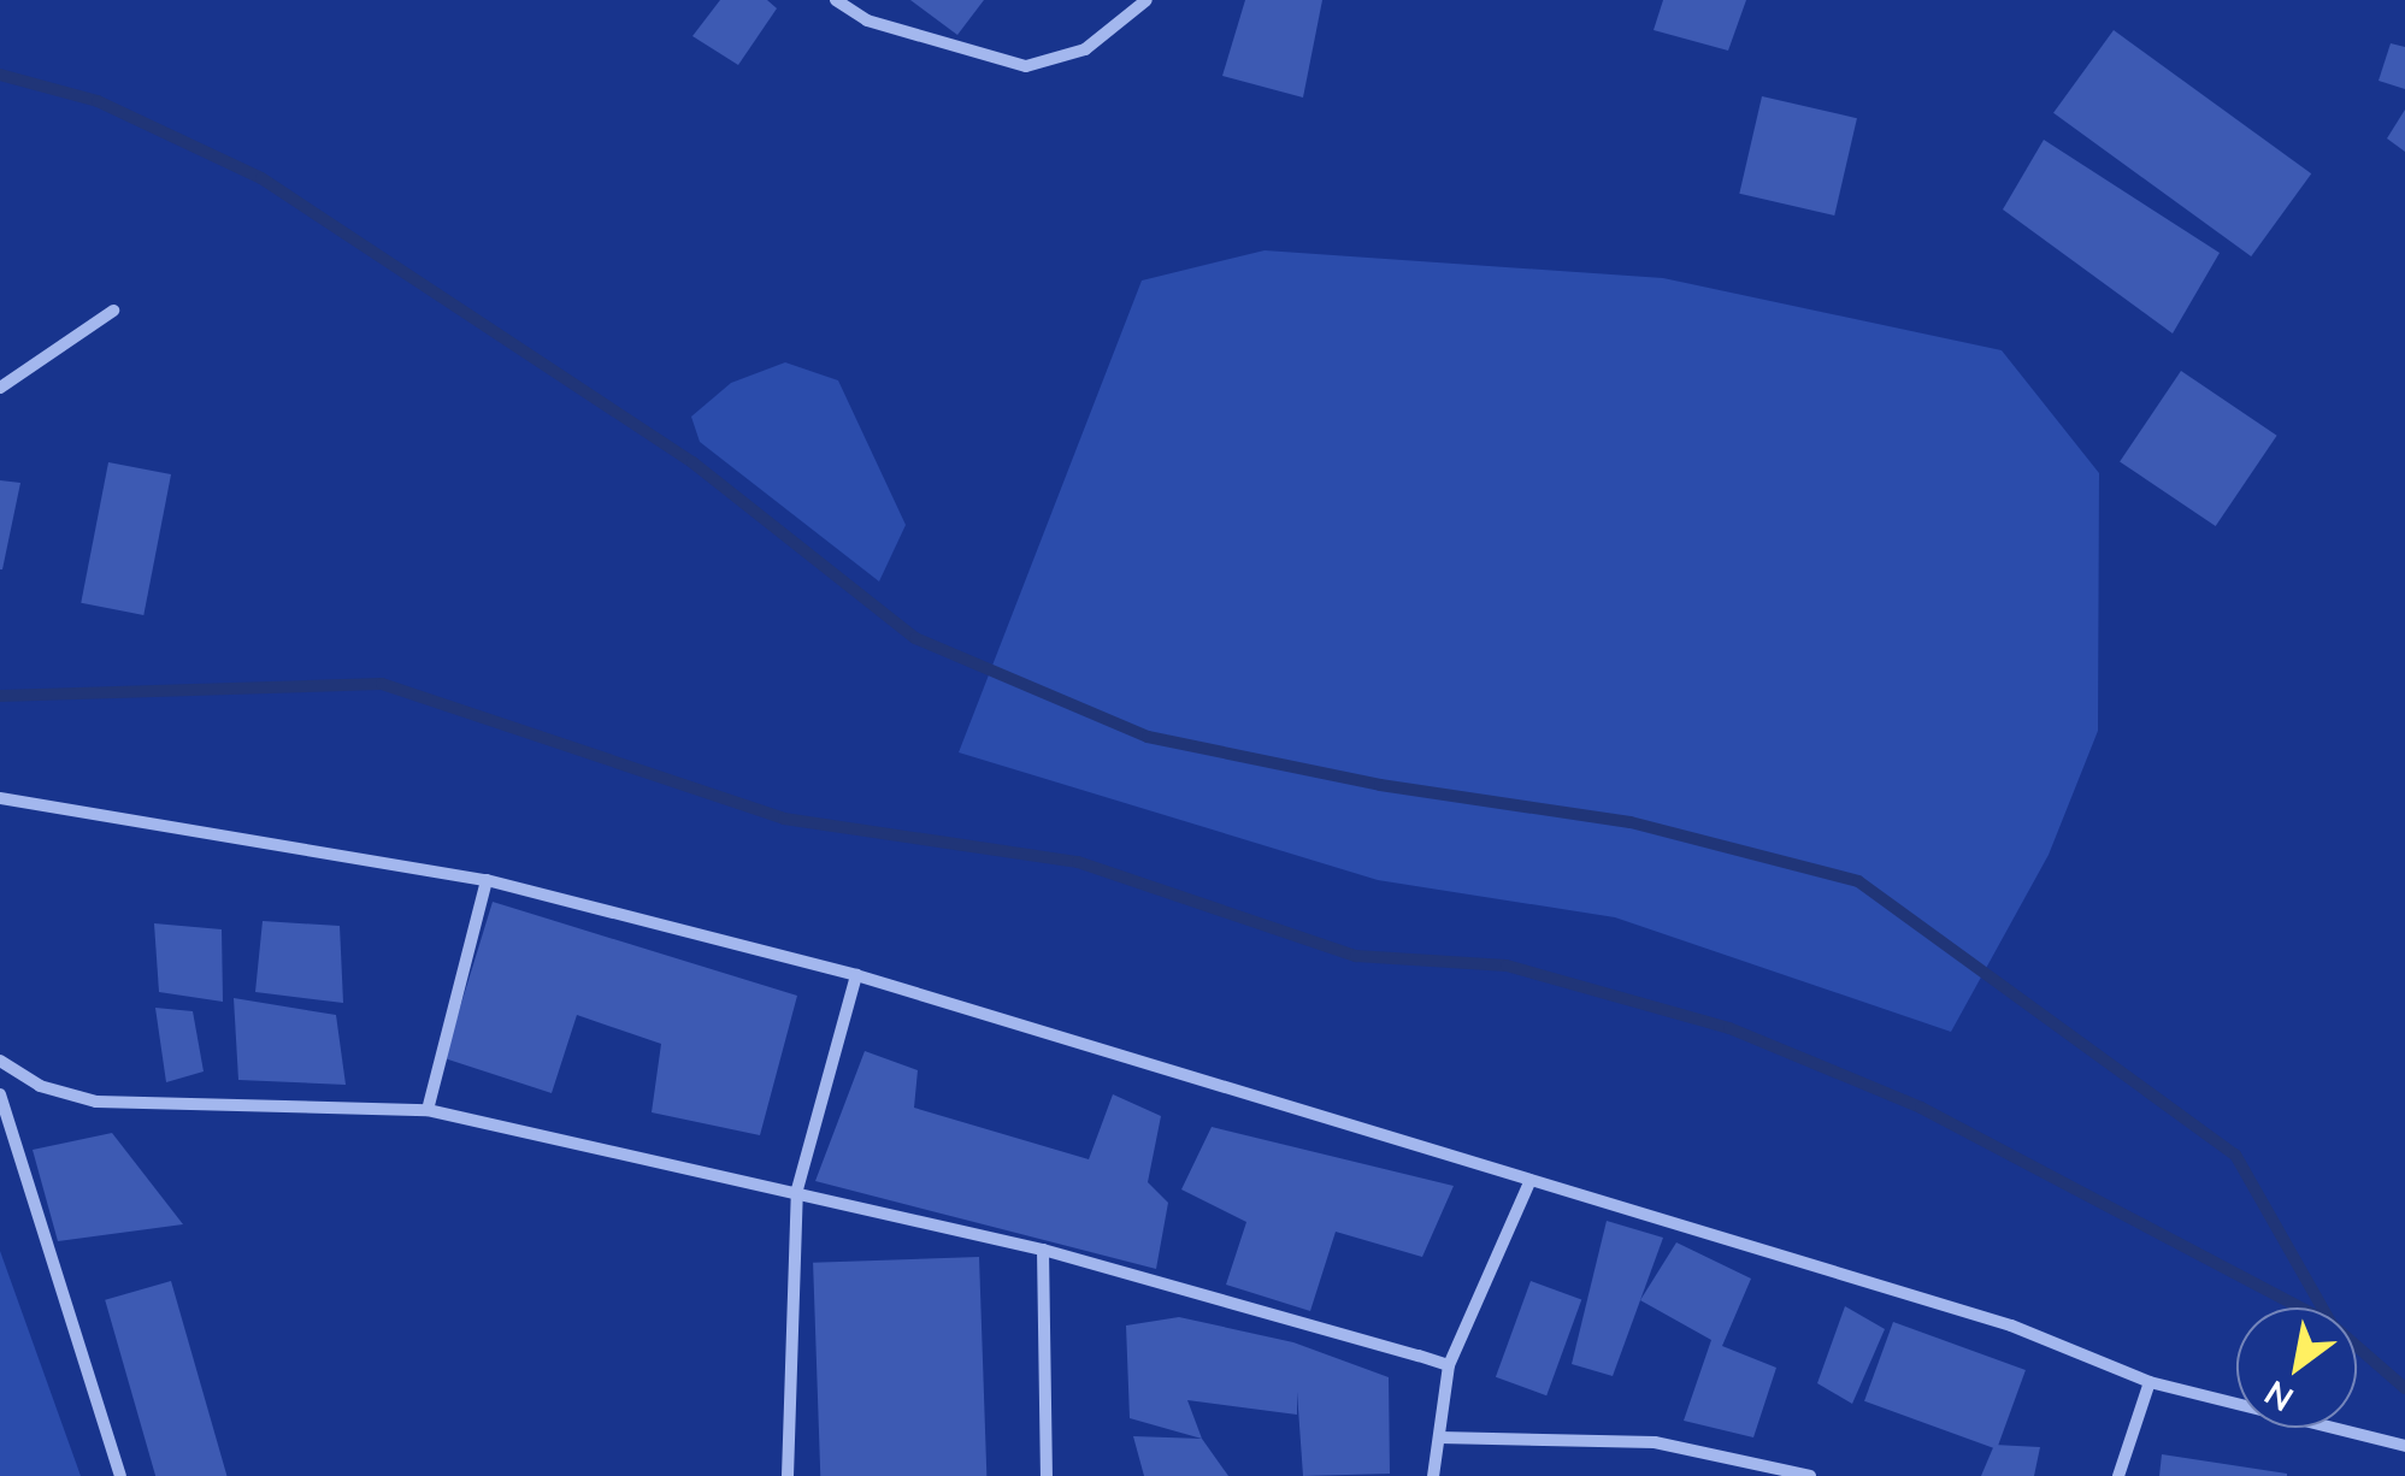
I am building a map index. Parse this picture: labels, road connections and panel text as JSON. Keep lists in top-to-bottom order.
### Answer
{
  "north": "bottom left"
}
